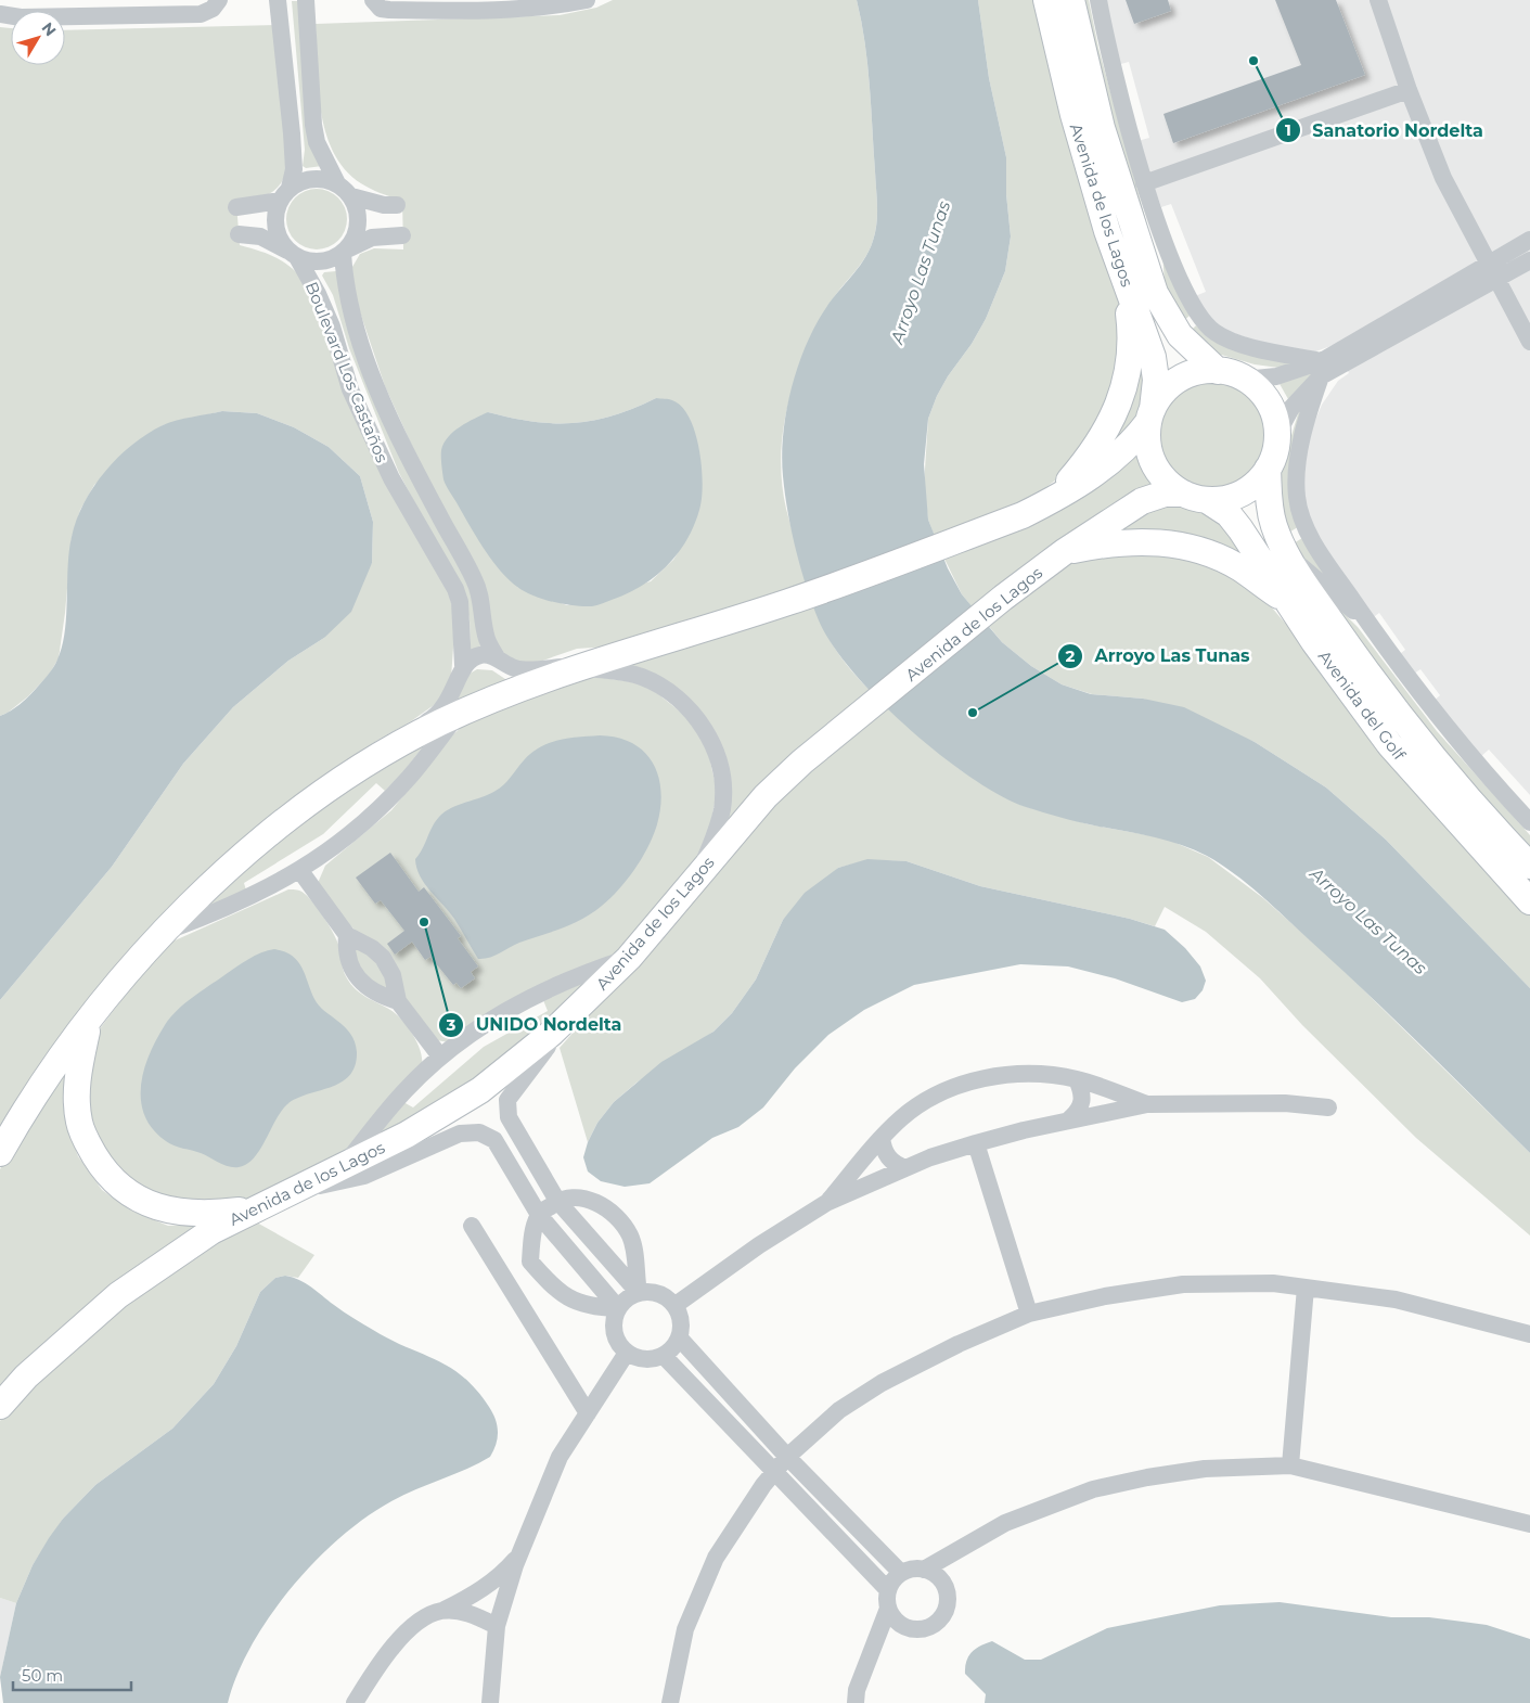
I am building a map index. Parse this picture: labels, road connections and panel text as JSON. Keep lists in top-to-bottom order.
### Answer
{
  "streets": {
    "street": ["Avenida de los Lagos", "Boulevard Los Castaños", "Avenida del Golf"]
  },
  "crossings": [
    ["Avenida de los Lagos", "Avenida del Golf"]
  ],
  "water": ["Arroyo Las Tunas"],
  "places": ["Sanatorio Nordelta", "Arroyo Las Tunas", "UNIDO Nordelta"],
  "scale_bar": "50 m",
  "north": "top right"
}
